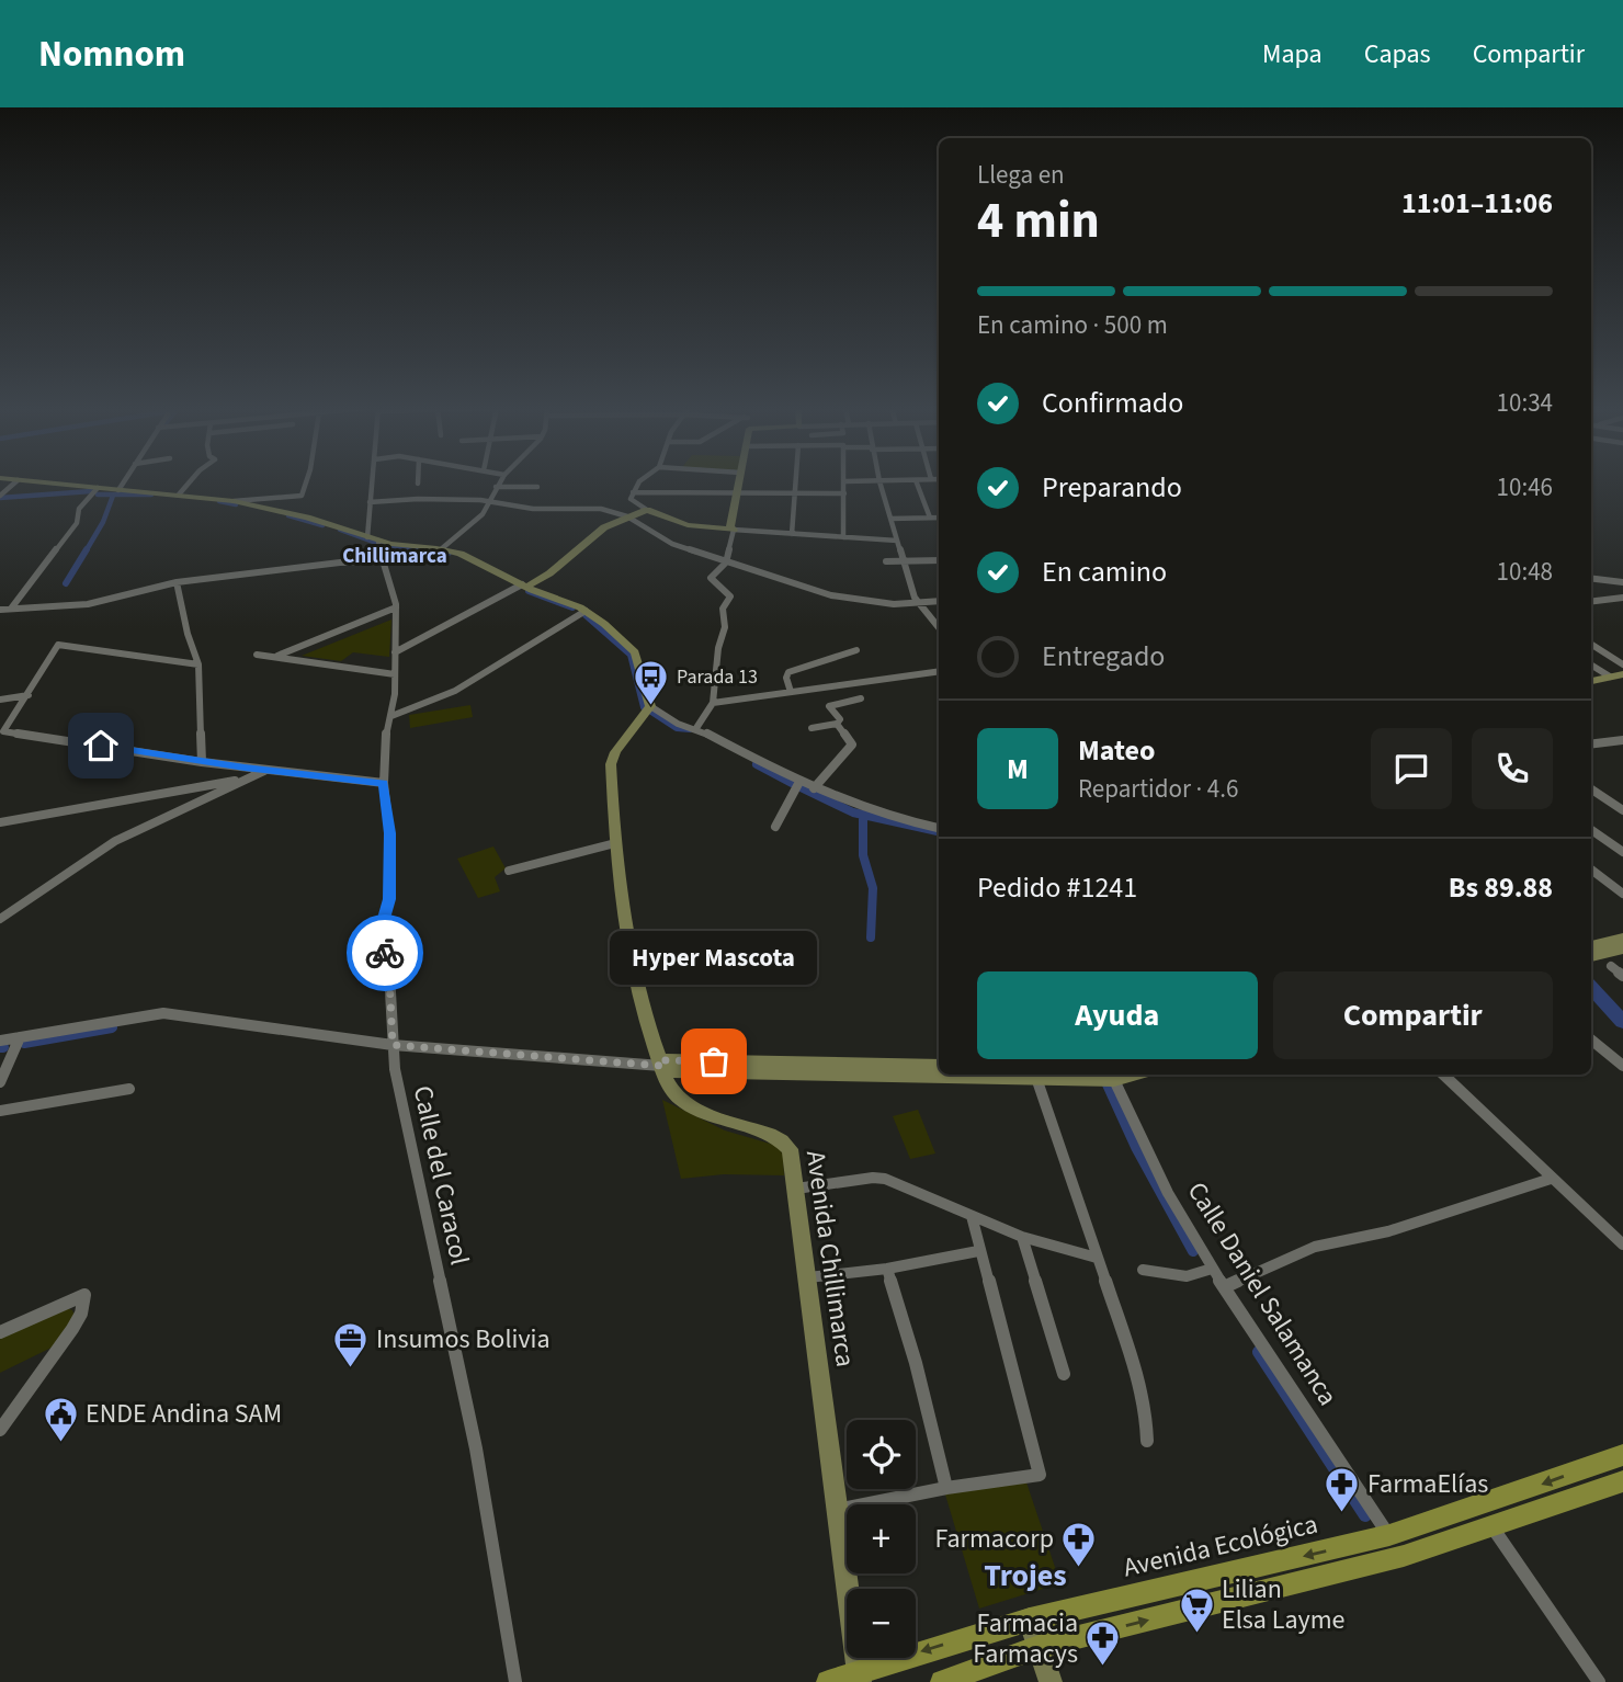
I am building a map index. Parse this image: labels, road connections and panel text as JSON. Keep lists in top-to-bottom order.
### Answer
{
  "streets": {
    "main road": ["Avenida Ecológica"],
    "street": ["Calle del Caracol", "Avenida Chillimarca", "Calle Daniel Salamanca"]
  },
  "crossings": [
    ["Avenida Chillimarca", "Avenida Ecológica"],
    ["Calle Daniel Salamanca", "Avenida Ecológica"]
  ],
  "districts": ["Chillimarca", "Trojes"],
  "places": {
    "bus stop": ["Parada 13"],
    "other": ["Hyper Mascota"],
    "office": ["Insumos Bolivia"],
    "public building": ["ENDE Andina SAM"],
    "pharmacy": ["FarmaElías", "Farmacorp", "Farmacia Farmacys"],
    "supermarket": ["Lilian Elsa Layme"]
  },
  "page": {
    "header": "Nomnom",
    "nav": ["Mapa", "Capas", "Compartir"],
    "heading": ["4 min", "Llega en", "11:01–11:06"],
    "panel": [
      "Mateo",
      "Repartidor · 4.6",
      "Pedido #1241",
      "Bs 89.88"
    ],
    "bar": "En camino · 500 m",
    "list": [
      ["Confirmado", "10:34"],
      ["Preparando", "10:46"],
      ["En camino", "10:48"],
      "Entregado"
    ],
    "round": "M",
    "bubble": "Hyper Mascota",
    "buttons": ["Ayuda", "Compartir"],
    "map_buttons": ["+", "−"]
  }
}
